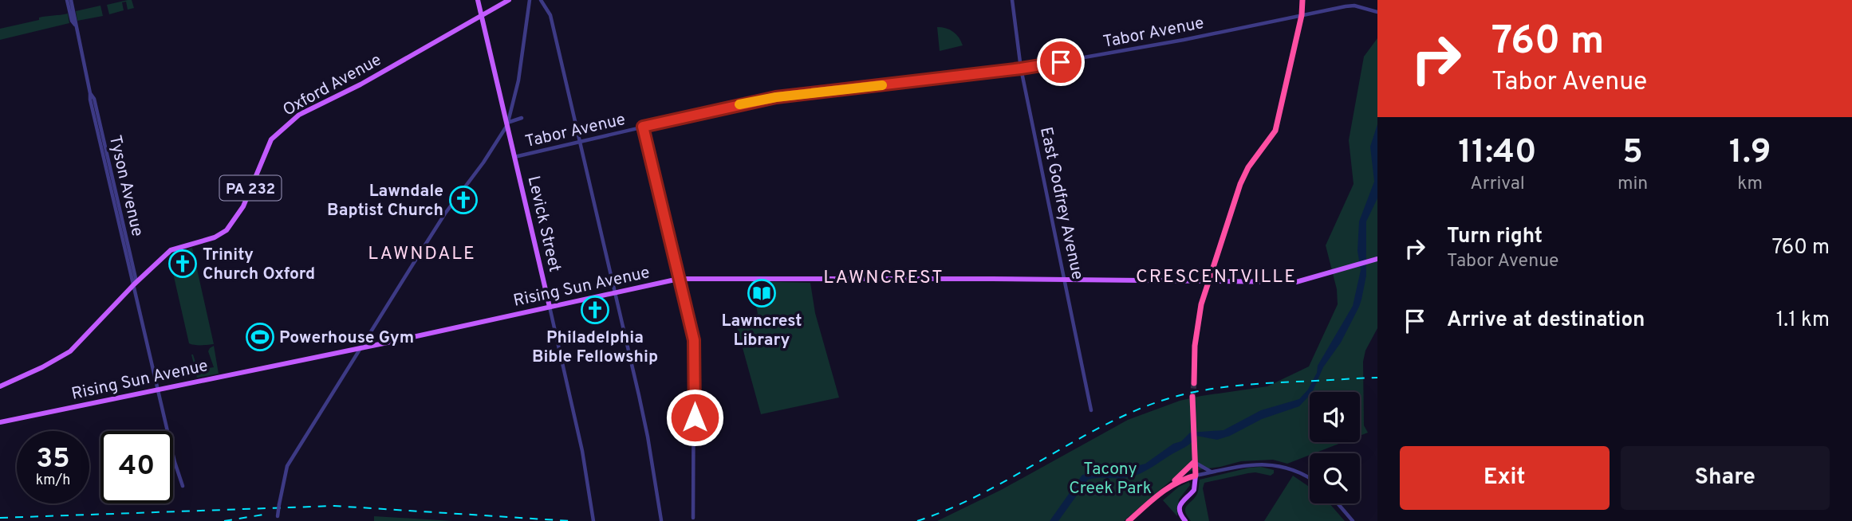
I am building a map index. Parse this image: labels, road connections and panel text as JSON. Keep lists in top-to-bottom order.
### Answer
{
  "streets": {
    "main road": [
      "Oxford Avenue",
      "PA 232",
      "Levick Street",
      "Rising Sun Avenue"
    ],
    "street": ["Tabor Avenue", "Tyson Avenue", "East Godfrey Avenue"]
  },
  "crossings": [
    ["Tabor Avenue", "East Godfrey Avenue"],
    ["Tabor Avenue", "Levick Street"],
    ["Oxford Avenue", "Tyson Avenue"],
    ["Oxford Avenue", "Levick Street"],
    ["Tyson Avenue", "Rising Sun Avenue"],
    ["East Godfrey Avenue", "Rising Sun Avenue"],
    ["Levick Street", "Rising Sun Avenue"]
  ],
  "districts": ["LAWNDALE", "CRESCENTVILLE", "LAWNCREST"],
  "parks": ["Tacony Creek Park"],
  "places": {
    "church": ["Lawndale Baptist Church", "Trinity Church Oxford", "Philadelphia Bible Fellowship"],
    "library": ["Lawncrest Library"],
    "sports": ["Powerhouse Gym"]
  },
  "page": {
    "turn": ["760 m", "Tabor Avenue"],
    "eta": [
      "11:40",
      "Arrival",
      "5",
      "min",
      "1.9",
      "km"
    ],
    "list": [
      {
        "name": "Turn right",
        "note": "Tabor Avenue",
        "value": "760 m"
      },
      {
        "name": "Arrive at destination",
        "value": "1.1 km"
      }
    ],
    "speed": "35 km/h",
    "limit": "40",
    "buttons": ["Exit", "Share"]
  }
}
